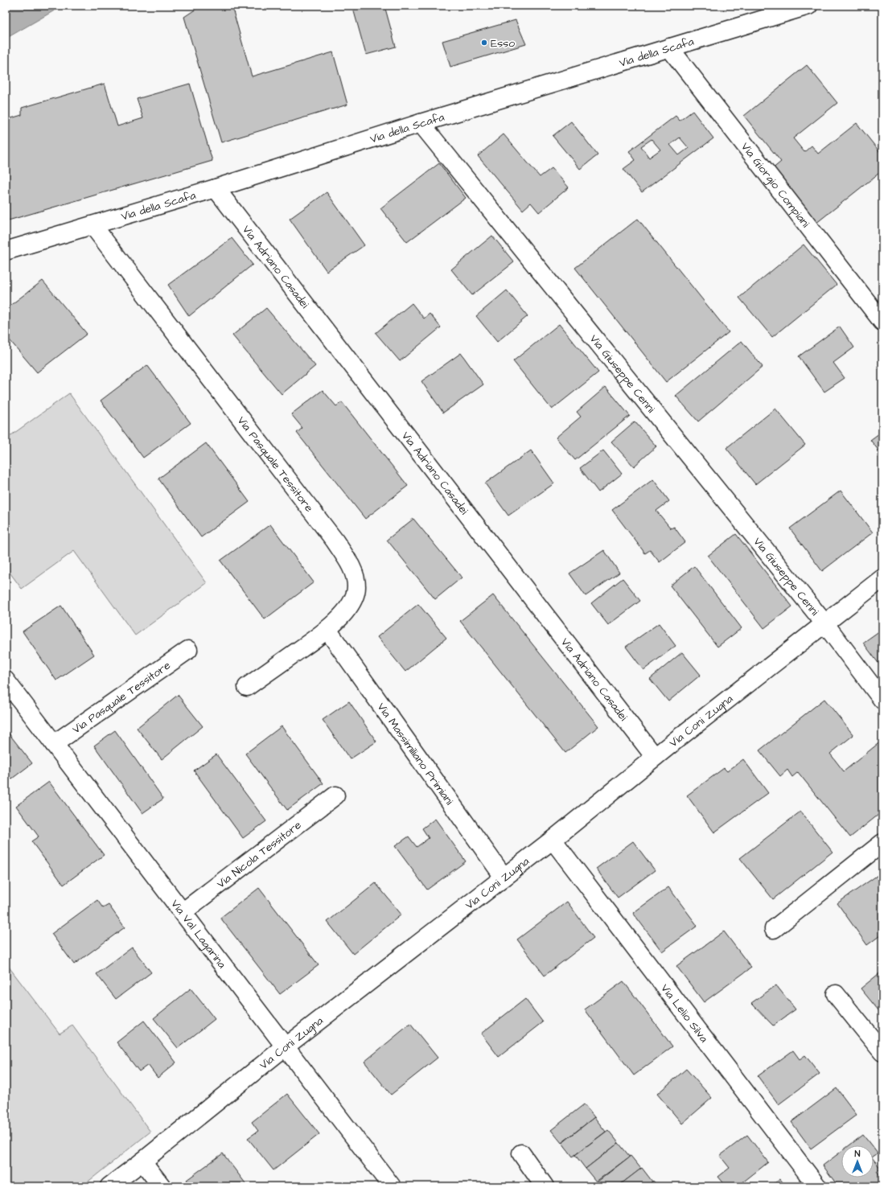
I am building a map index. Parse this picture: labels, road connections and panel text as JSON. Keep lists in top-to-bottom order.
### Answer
{
  "streets": {
    "street": [
      "Via della Scafa",
      "Via Giorgio Compiani",
      "Via Adriano Casadei",
      "Via Giuseppe Cenni",
      "Via Pasquale Tessitore",
      "Via Coni Zugna",
      "Via Massimiliano Primiani",
      "Via Nicola Tessitore",
      "Via Val Lagarina",
      "Via Lelio Silva"
    ]
  },
  "crossings": [
    ["Via della Scafa", "Via Giorgio Compiani"],
    ["Via della Scafa", "Via Adriano Casadei"],
    ["Via della Scafa", "Via Giuseppe Cenni"],
    ["Via della Scafa", "Via Pasquale Tessitore"],
    ["Via Adriano Casadei", "Via Coni Zugna"],
    ["Via Giuseppe Cenni", "Via Coni Zugna"],
    ["Via Pasquale Tessitore", "Via Massimiliano Primiani"],
    ["Via Pasquale Tessitore", "Via Val Lagarina"],
    ["Via Coni Zugna", "Via Massimiliano Primiani"],
    ["Via Coni Zugna", "Via Val Lagarina"],
    ["Via Coni Zugna", "Via Lelio Silva"],
    ["Via Nicola Tessitore", "Via Val Lagarina"]
  ],
  "places": ["Esso"],
  "north": "top"
}
